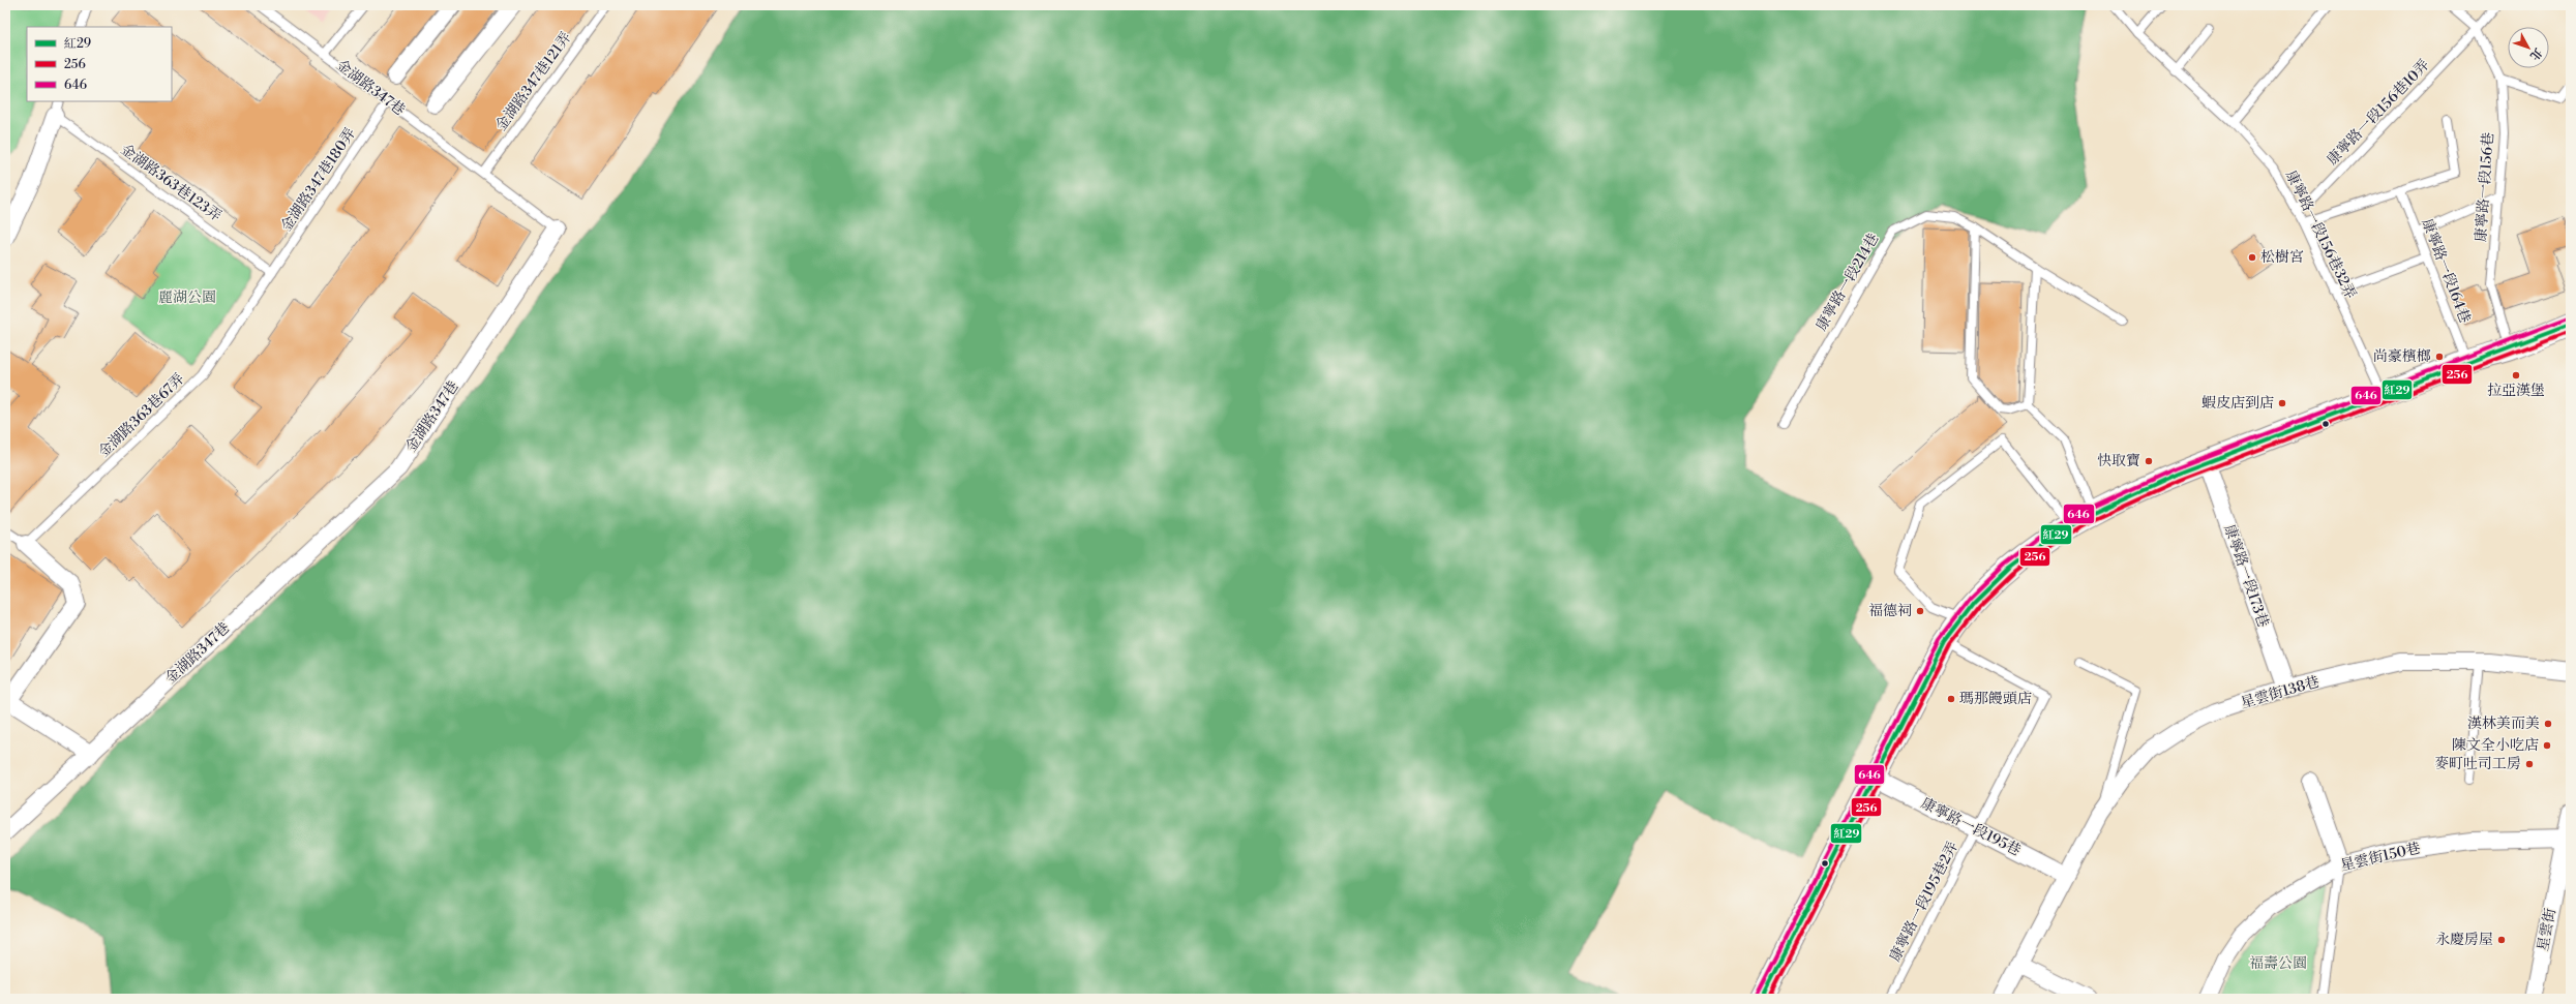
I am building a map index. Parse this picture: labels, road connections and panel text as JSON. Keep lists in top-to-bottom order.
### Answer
{
  "streets": {
    "street": [
      "金湖路347巷",
      "康寧路一段173巷",
      "星雲街138巷",
      "康寧路一段195巷",
      "星雲街150巷",
      "星雲街"
    ],
    "lane": [
      "金湖路347巷121弄",
      "康寧路一段156巷10弄",
      "金湖路347巷180弄",
      "金湖路363巷123弄",
      "康寧路一段156巷",
      "康寧路一段156巷32弄",
      "康寧路一段164巷",
      "康寧路一段214巷",
      "金湖路363巷67弄",
      "康寧路一段195巷2弄"
    ]
  },
  "crossings": [
    ["金湖路347巷121弄", "金湖路347巷"],
    ["金湖路347巷", "金湖路347巷180弄"],
    ["康寧路一段156巷10弄", "康寧路一段156巷"],
    ["康寧路一段156巷10弄", "康寧路一段156巷32弄"],
    ["金湖路347巷180弄", "金湖路363巷123弄"],
    ["金湖路347巷180弄", "金湖路363巷67弄"],
    ["金湖路363巷123弄", "金湖路363巷67弄"],
    ["康寧路一段173巷", "星雲街138巷"],
    ["星雲街138巷", "康寧路一段195巷"],
    ["康寧路一段195巷", "康寧路一段195巷2弄"],
    ["星雲街150巷", "星雲街"]
  ],
  "parks": ["麗湖公園", "福壽公園"],
  "places": [
    "松樹宮",
    "尚豪檳榔",
    "拉亞漢堡",
    "蝦皮店到店",
    "快取寶",
    "福德祠",
    "瑪那饅頭店",
    "漢林美而美",
    "陳文全小吃店",
    "麥町吐司工房",
    "永慶房屋"
  ],
  "lines": ["transit line 646", "transit line 紅29", "transit line 256"],
  "legend": ["紅29", "256", "646"],
  "north": "bottom right"
}
